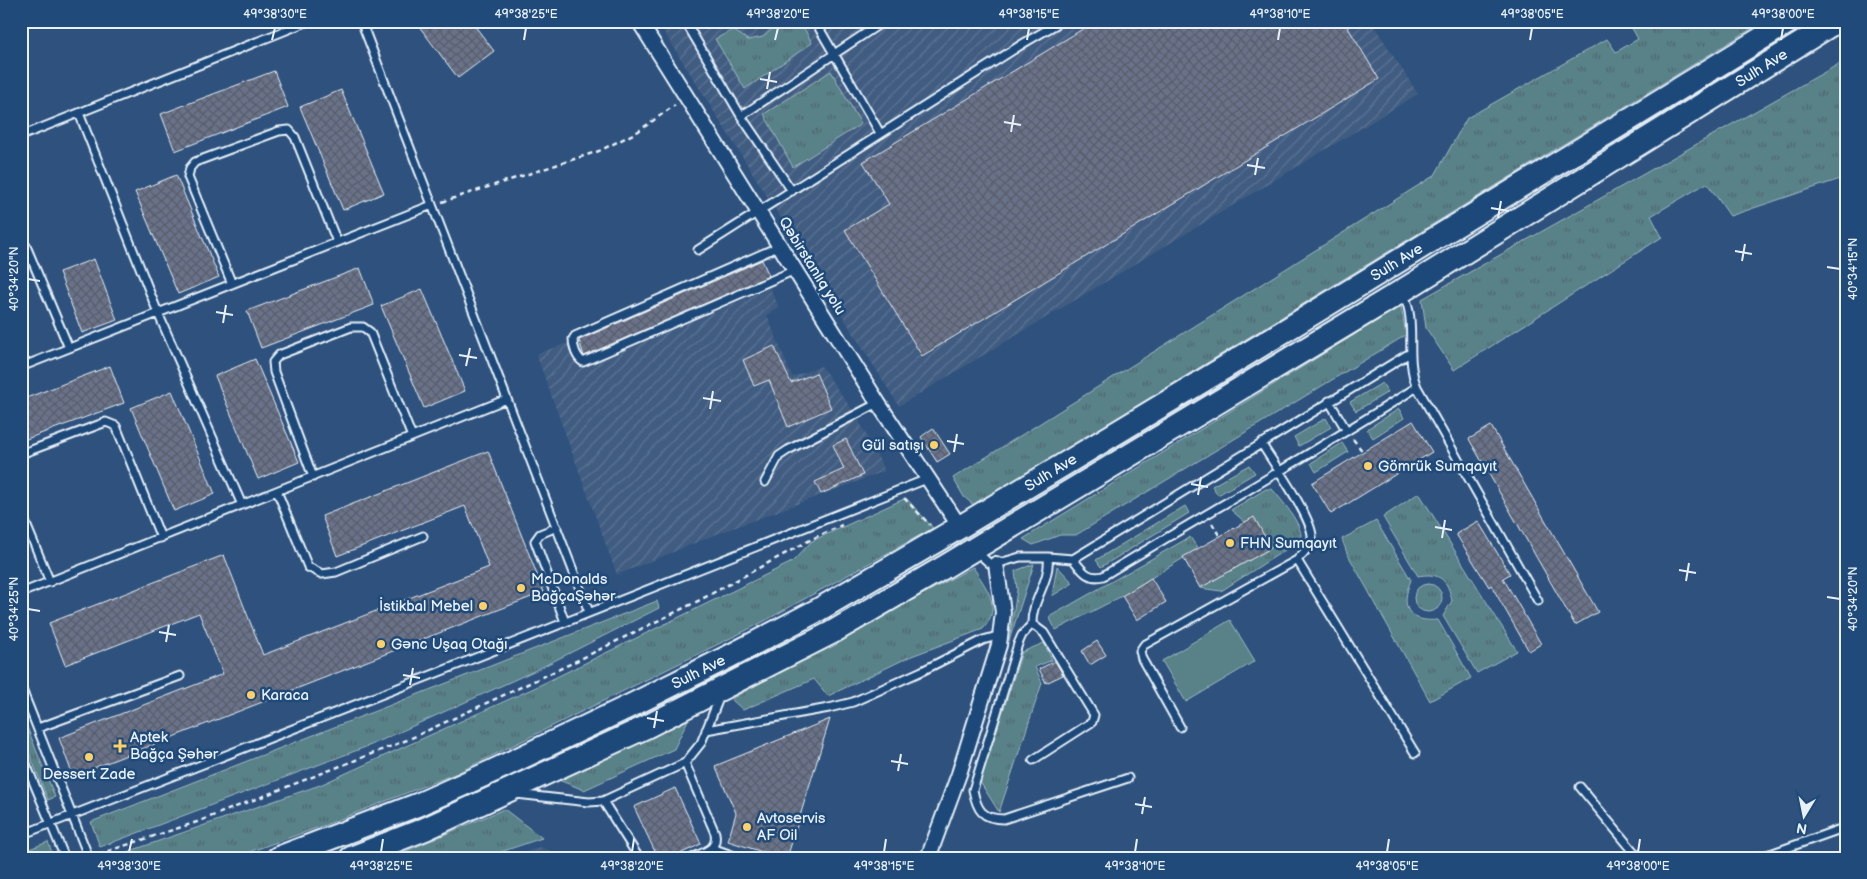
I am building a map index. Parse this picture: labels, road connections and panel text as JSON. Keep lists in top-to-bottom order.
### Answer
{
  "streets": {
    "highway": ["Sulh Ave"],
    "street": ["Qəbirstanlıq yolu"]
  },
  "crossings": [
    ["Sulh Ave", "Qəbirstanlıq yolu"]
  ],
  "places": {
    "other": [
      "Gül satışı",
      "Gömrük Sumqayıt",
      "FHN Sumqayıt",
      "McDonalds BağçaŞəhər",
      "İstikbal Mebel",
      "Gənc Uşaq Otağı",
      "Karaca",
      "Dessert Zade",
      "Avtoservis AF Oil"
    ],
    "health": ["Aptek Bağça Şəhər"]
  },
  "north": "bottom",
  "coordinates": [
    "49°38'30\"E",
    "49°38'25\"E",
    "49°38'20\"E",
    "49°38'15\"E",
    "49°38'10\"E",
    "49°38'05\"E",
    "49°38'00\"E",
    "40°34'15\"N",
    "40°34'20\"N",
    "40°34'25\"N"
  ]
}
